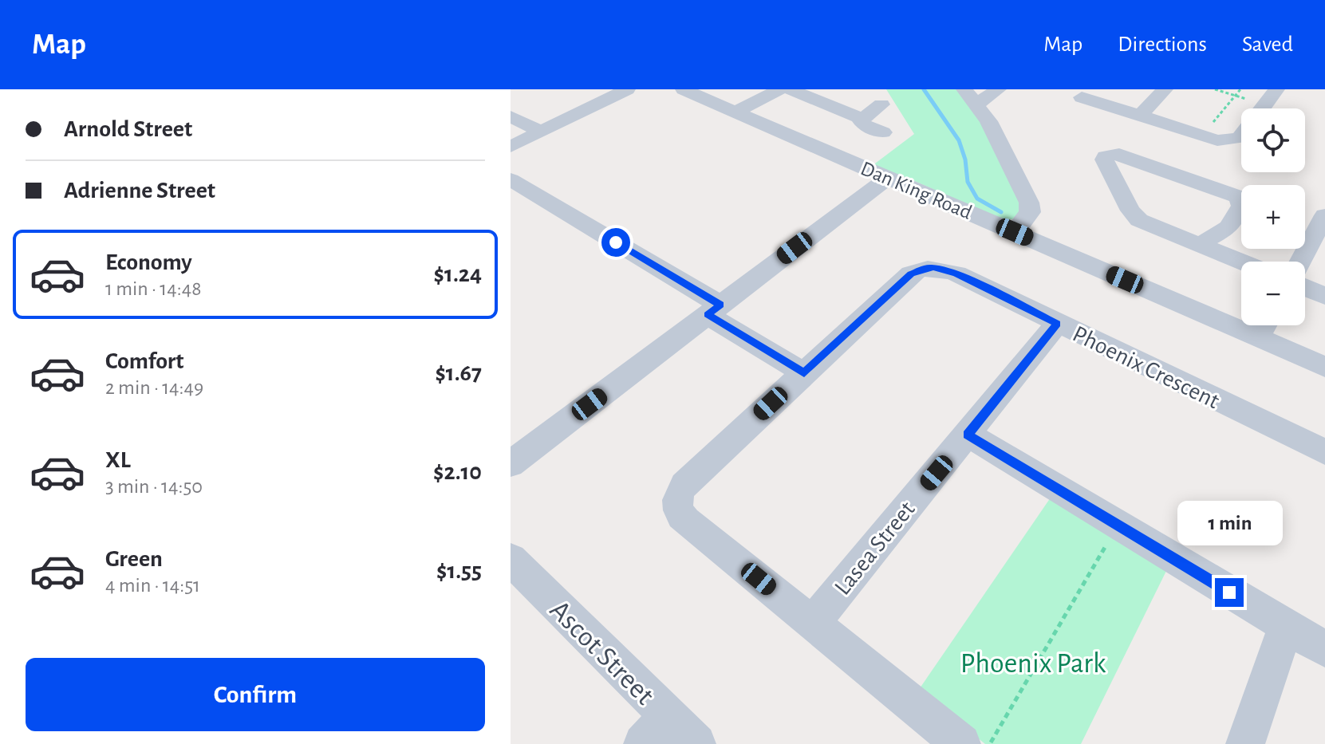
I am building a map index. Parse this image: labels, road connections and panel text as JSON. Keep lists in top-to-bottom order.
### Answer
{
  "streets": {
    "street": [
      "Dan King Road",
      "Phoenix Crescent",
      "Lasea Street",
      "Ascot Street"
    ]
  },
  "crossings": [
    ["Phoenix Crescent", "Lasea Street"]
  ],
  "parks": ["Phoenix Park"],
  "page": {
    "header": "Map",
    "nav": ["Map", "Directions", "Saved"],
    "banner": ["Arnold Street", "Adrienne Street"],
    "map_buttons": ["+", "−"],
    "list": [
      {
        "name": "Economy",
        "note": "1 min · 14:48",
        "value": "$1.24"
      },
      {
        "name": "Comfort",
        "note": "2 min · 14:49",
        "value": "$1.67"
      },
      {
        "name": "XL",
        "note": "3 min · 14:50",
        "value": "$2.10"
      },
      {
        "name": "Green",
        "note": "4 min · 14:51",
        "value": "$1.55"
      }
    ],
    "bubble": "1 min",
    "buttons": "Confirm"
  }
}
